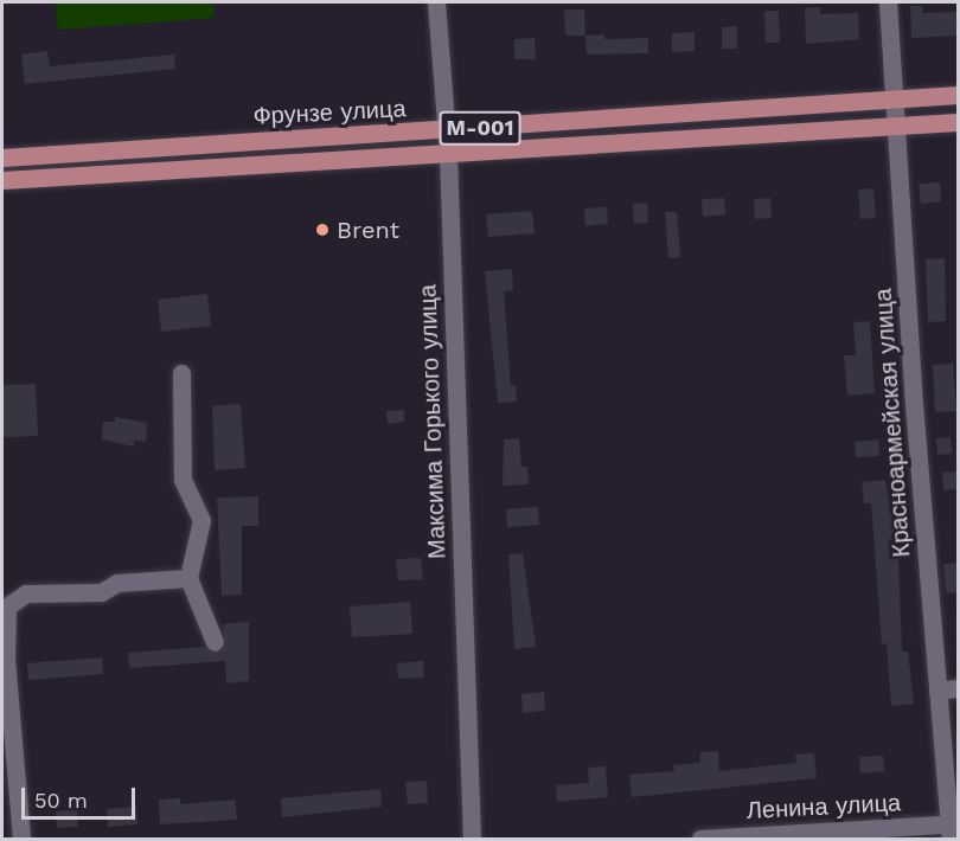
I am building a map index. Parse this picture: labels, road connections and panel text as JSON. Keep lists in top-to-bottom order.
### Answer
{
  "streets": {
    "main road": ["Фрунзе улица", "M-001"],
    "street": ["Максима Горького улица", "Красноармейская улица", "Ленина улица"]
  },
  "crossings": [
    ["Фрунзе улица", "Максима Горького улица"],
    ["Фрунзе улица", "Красноармейская улица"],
    ["Красноармейская улица", "Ленина улица"]
  ],
  "places": ["Brent"],
  "scale_bar": "50 m"
}
